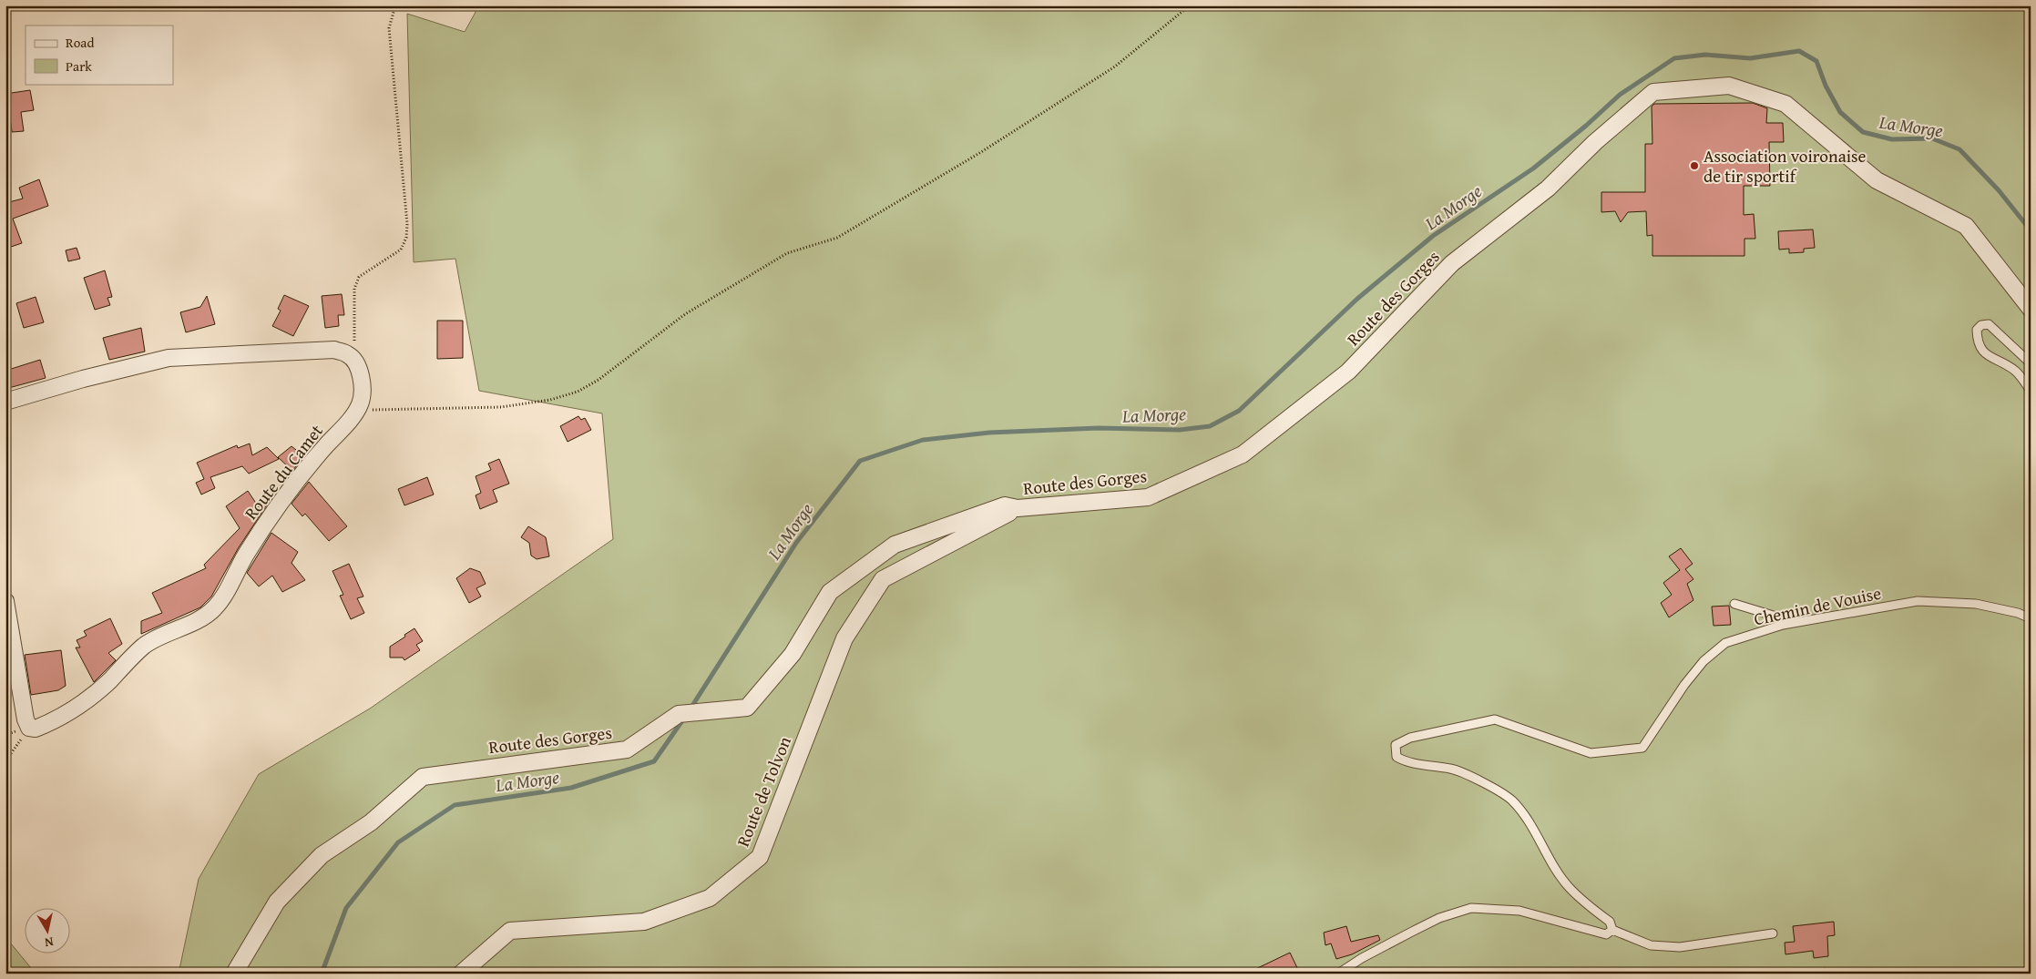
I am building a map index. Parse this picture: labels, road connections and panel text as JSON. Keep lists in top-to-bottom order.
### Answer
{
  "streets": {
    "street": ["Route des Gorges", "Route du Camet", "Route de Tolvon"],
    "lane": ["Chemin de Vouise"]
  },
  "crossings": [
    ["Route des Gorges", "Route de Tolvon"]
  ],
  "water": ["La Morge"],
  "places": ["Association voironaise de tir sportif"],
  "legend": ["Road", "Park"],
  "north": "bottom"
}
